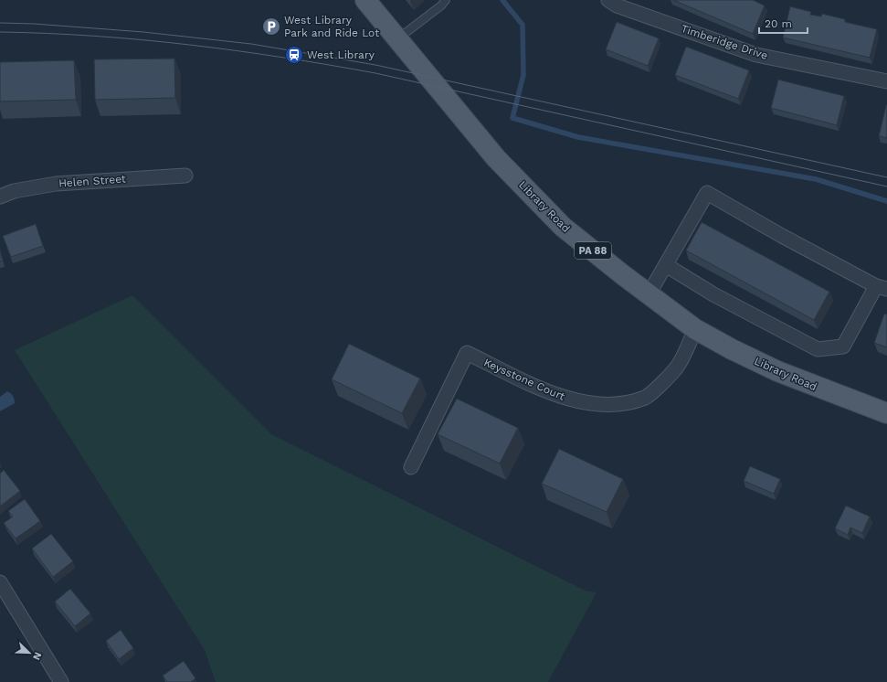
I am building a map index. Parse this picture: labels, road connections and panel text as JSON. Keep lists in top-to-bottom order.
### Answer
{
  "streets": {
    "main road": ["Library Road", "PA 88"],
    "street": ["Timberidge Drive", "Helen Street", "Keysstone Court"]
  },
  "crossings": [
    ["Library Road", "Keysstone Court"]
  ],
  "places": {
    "parking": ["West Library Park and Ride Lot"],
    "station": ["West Library"]
  },
  "scale_bar": "20 m",
  "north": "bottom right"
}
